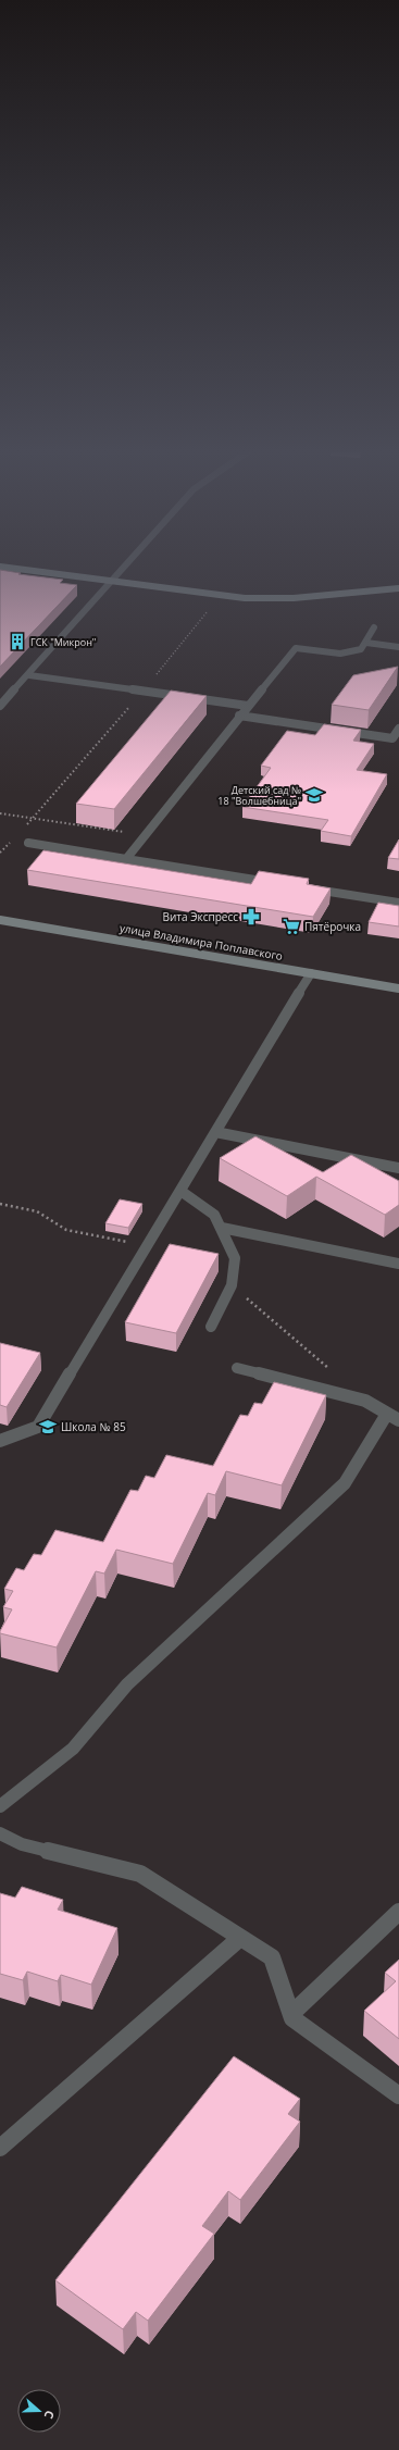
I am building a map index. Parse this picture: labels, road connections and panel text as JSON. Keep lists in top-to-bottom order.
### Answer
{
  "streets": {
    "main road": ["улица Владимира Поплавского"]
  },
  "places": {
    "building": ["ГСК \"Микрон\""],
    "school or university": ["Детский сад № 18 \"Волшебница\"", "Школа № 85"],
    "pharmacy": ["Вита Экспресс"],
    "supermarket": ["Пятёрочка"]
  },
  "north": "right"
}
